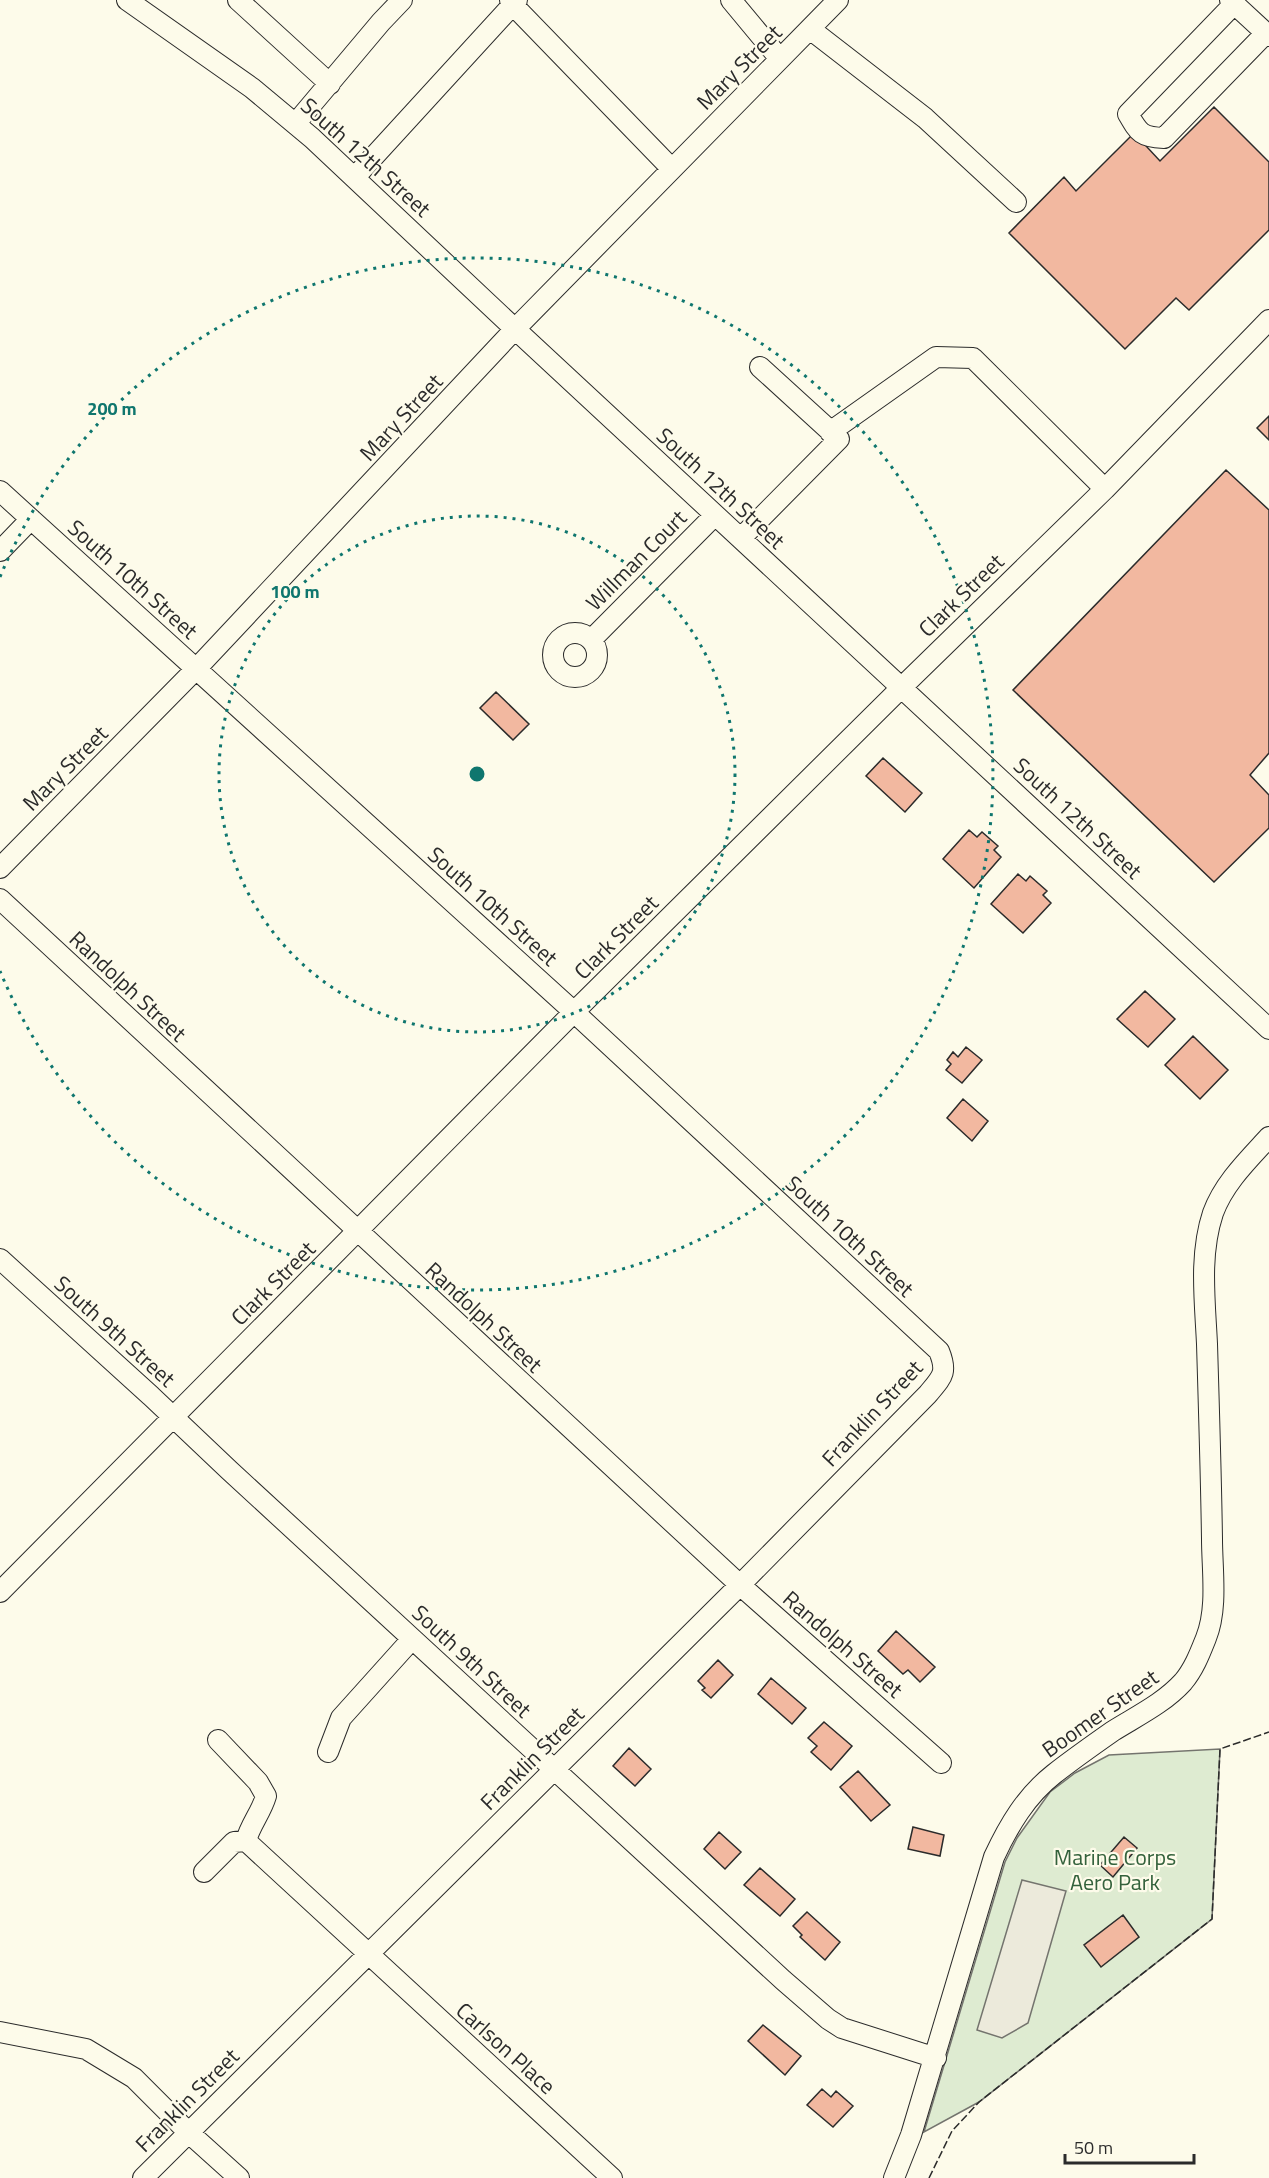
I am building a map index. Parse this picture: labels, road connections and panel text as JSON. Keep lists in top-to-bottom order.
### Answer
{
  "streets": {
    "street": [
      "Mary Street",
      "South 12th Street",
      "Willman Court",
      "South 10th Street",
      "Clark Street",
      "Randolph Street",
      "South 9th Street",
      "Franklin Street",
      "Boomer Street",
      "Carlson Place"
    ]
  },
  "crossings": [
    ["Mary Street", "South 12th Street"],
    ["Mary Street", "South 10th Street"],
    ["South 12th Street", "Willman Court"],
    ["South 12th Street", "Clark Street"],
    ["South 10th Street", "Clark Street"],
    ["South 10th Street", "Franklin Street"],
    ["Clark Street", "Randolph Street"],
    ["Clark Street", "South 9th Street"],
    ["Randolph Street", "Franklin Street"],
    ["South 9th Street", "Franklin Street"],
    ["South 9th Street", "Boomer Street"],
    ["Franklin Street", "Carlson Place"]
  ],
  "parks": ["Marine Corps Aero Park"],
  "scale_bar": "50 m",
  "rings": ["200 m", "100 m"]
}
